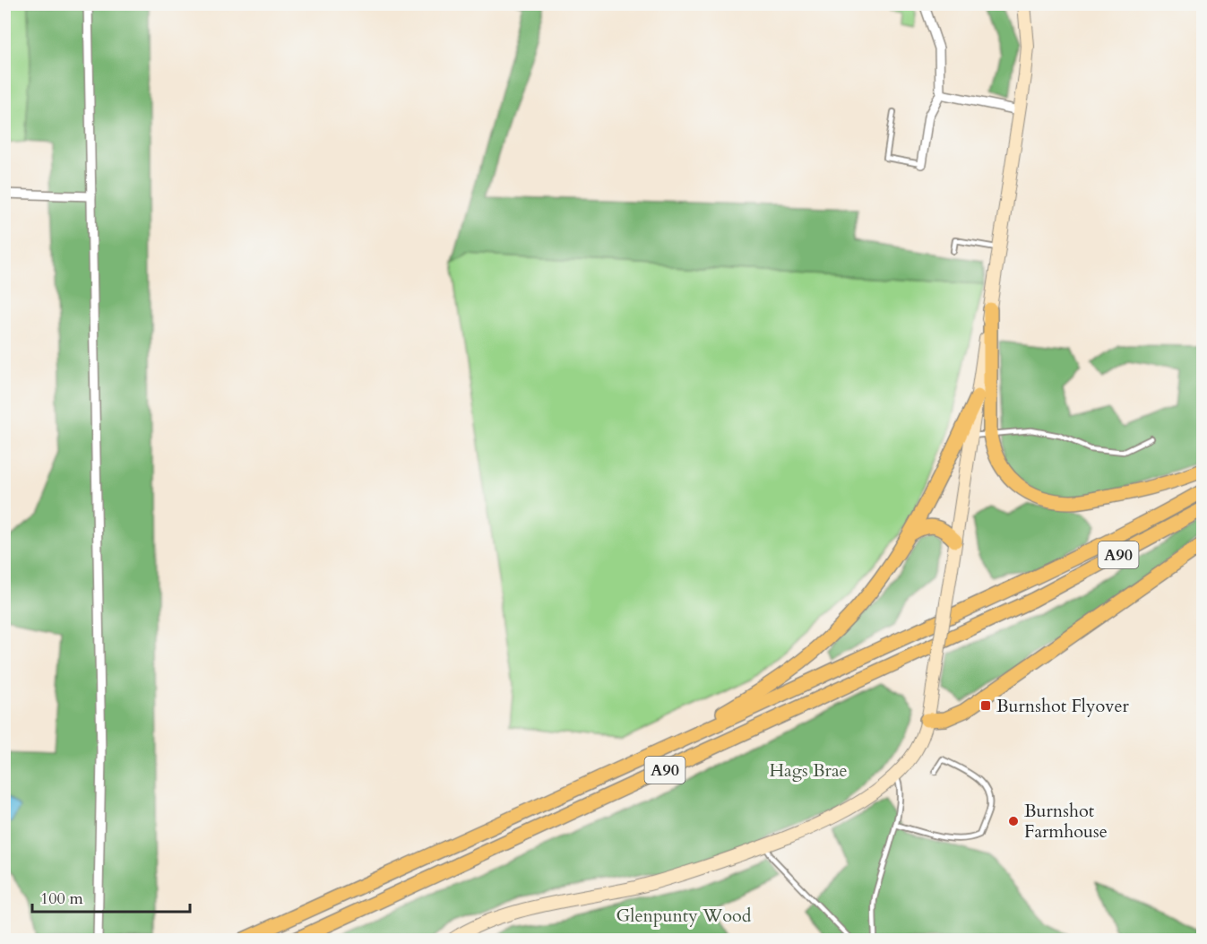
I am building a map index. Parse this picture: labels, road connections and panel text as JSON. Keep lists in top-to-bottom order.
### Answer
{
  "streets": {
    "main road": ["A90"]
  },
  "parks": ["Hags Brae", "Glenpunty Wood"],
  "places": {
    "transit": ["Burnshot Flyover"],
    "other": ["Burnshot Farmhouse"]
  },
  "scale_bar": "100 m"
}
